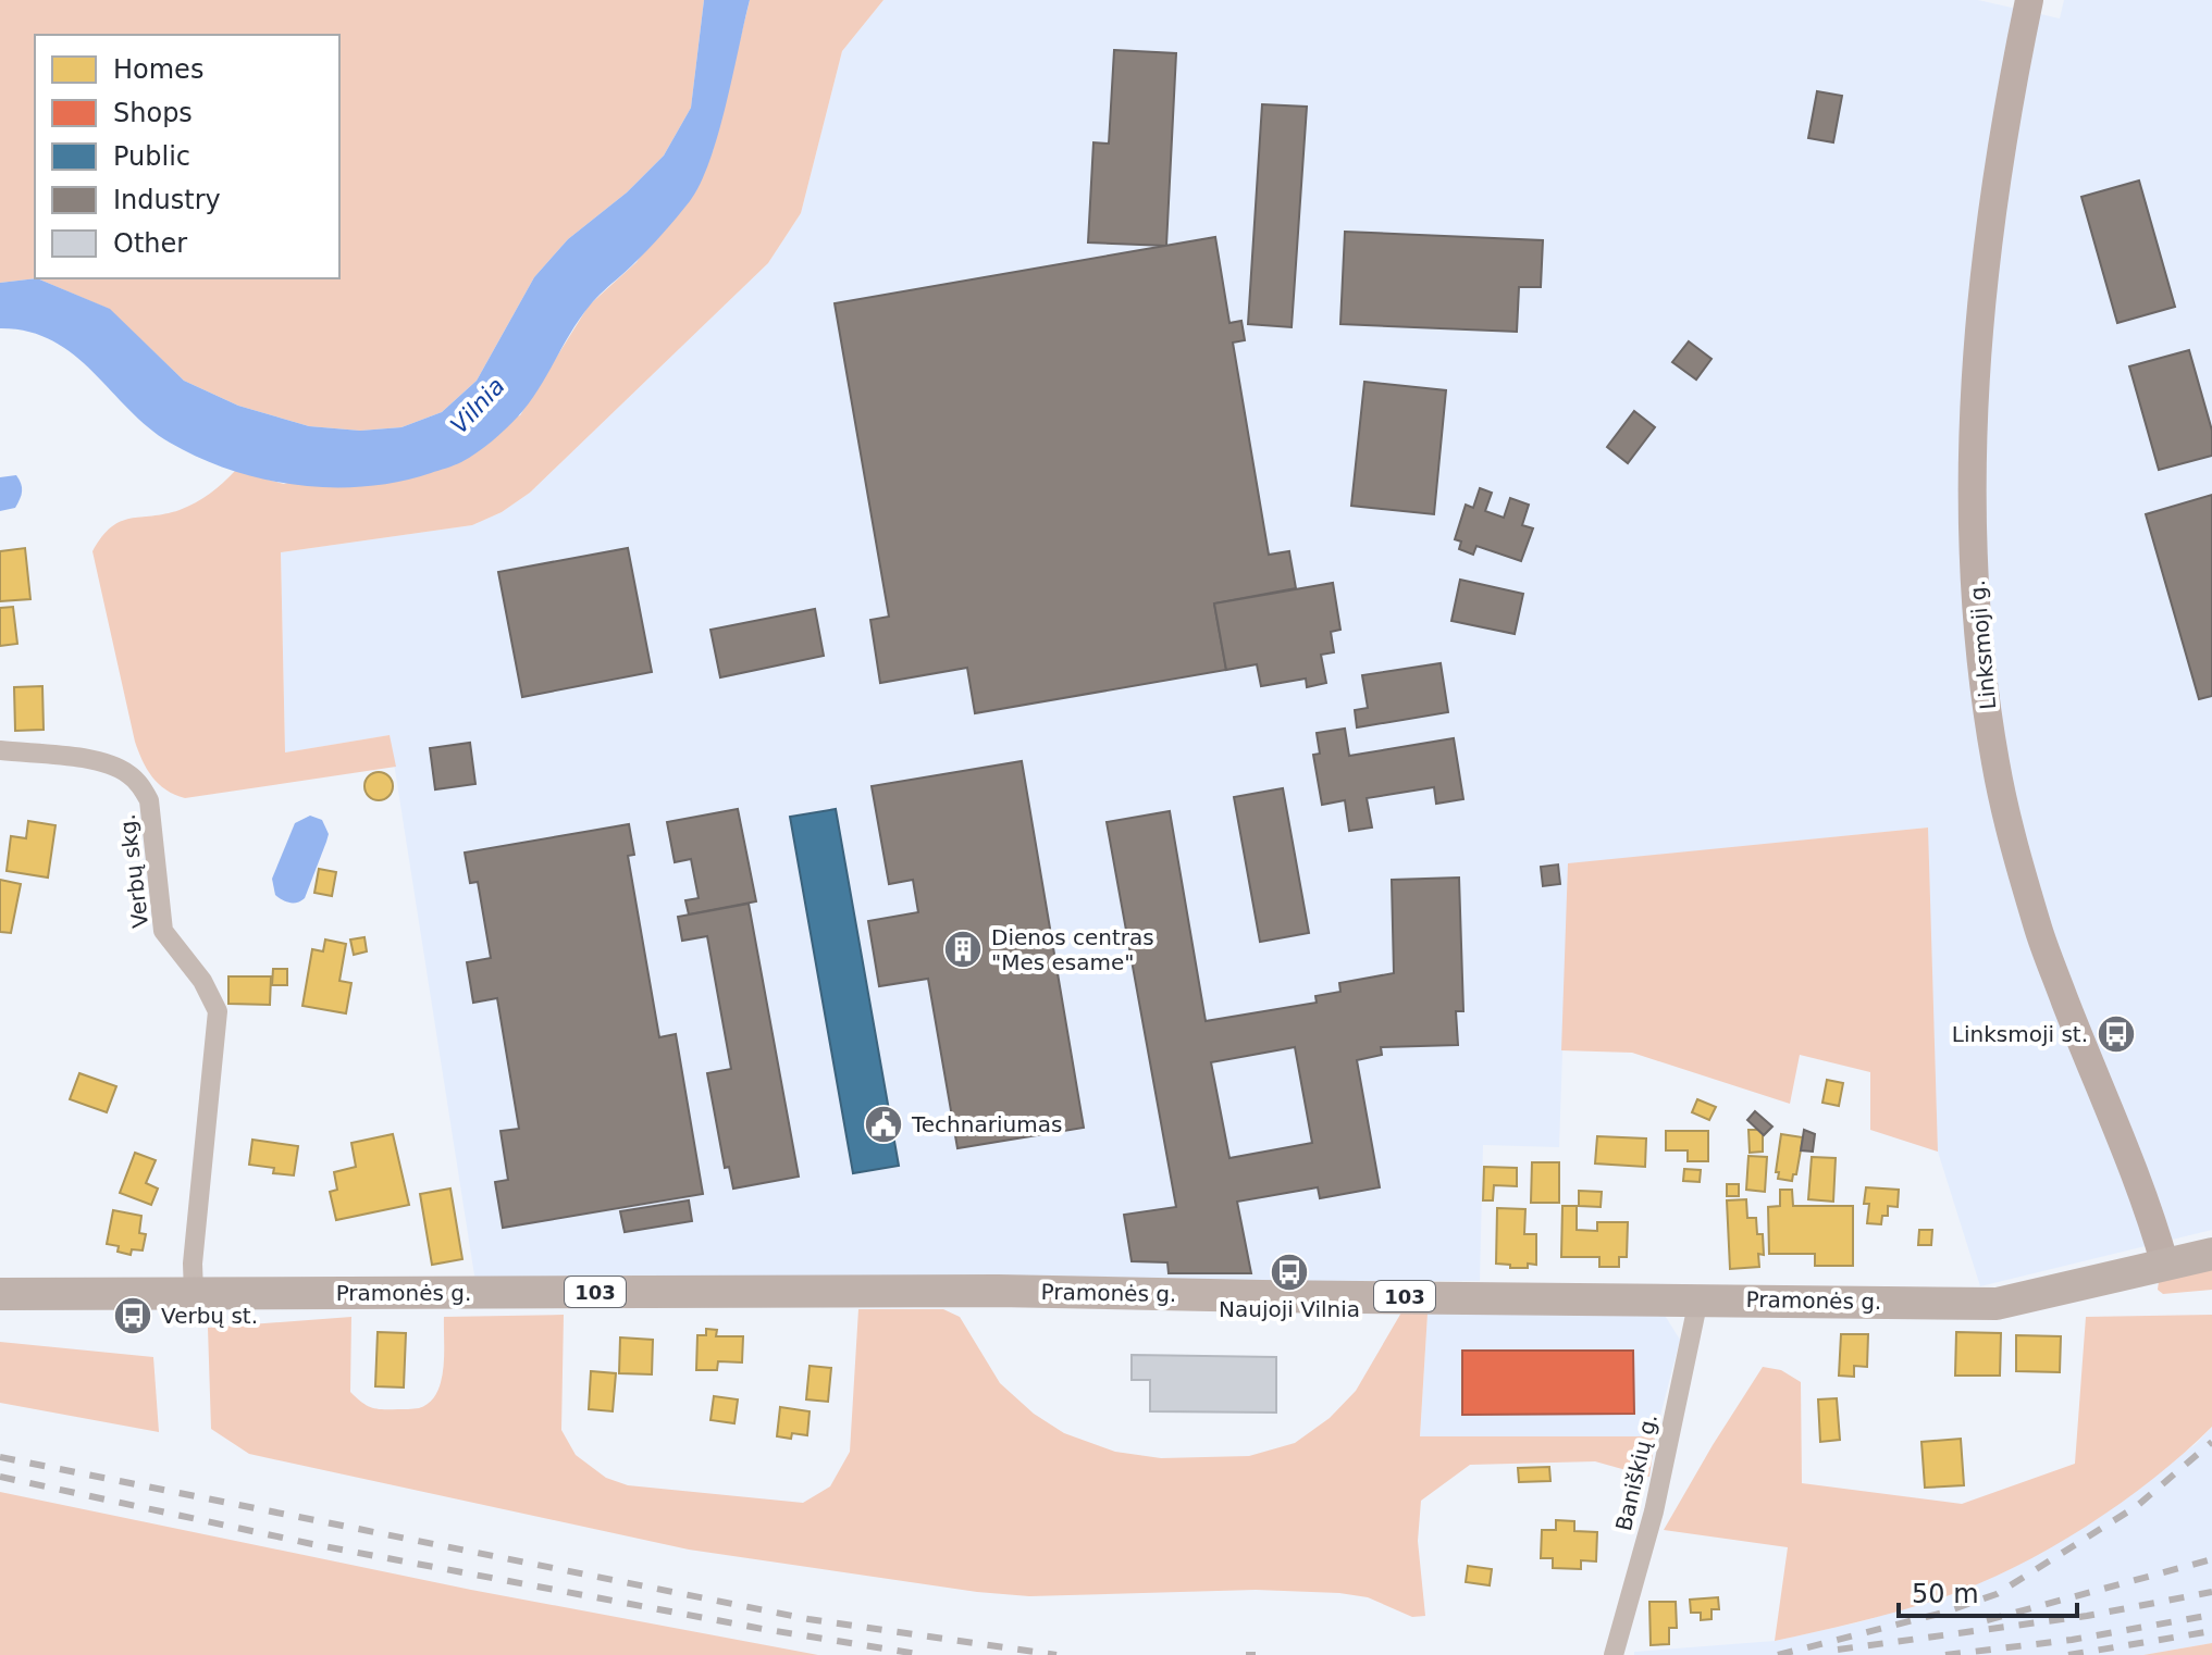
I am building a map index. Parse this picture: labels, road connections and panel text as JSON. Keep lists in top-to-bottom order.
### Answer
{
  "streets": {
    "main road": ["Linksmoji g.", "103", "Pramonės g."],
    "street": ["Verbų skg.", "Baniškių g."]
  },
  "crossings": [
    ["Linksmoji g.", "Pramonės g."],
    ["Verbų skg.", "Pramonės g."],
    ["Pramonės g.", "Baniškių g."]
  ],
  "water": ["Vilnia"],
  "places": {
    "building": ["Dienos centras \"Mes esame\""],
    "bus stop": ["Linksmoji st.", "Naujoji Vilnia", "Verbų st."],
    "public building": ["Technariumas"]
  },
  "legend": [
    "Homes",
    "Shops",
    "Public",
    "Industry",
    "Other"
  ],
  "scale_bar": "50 m"
}
